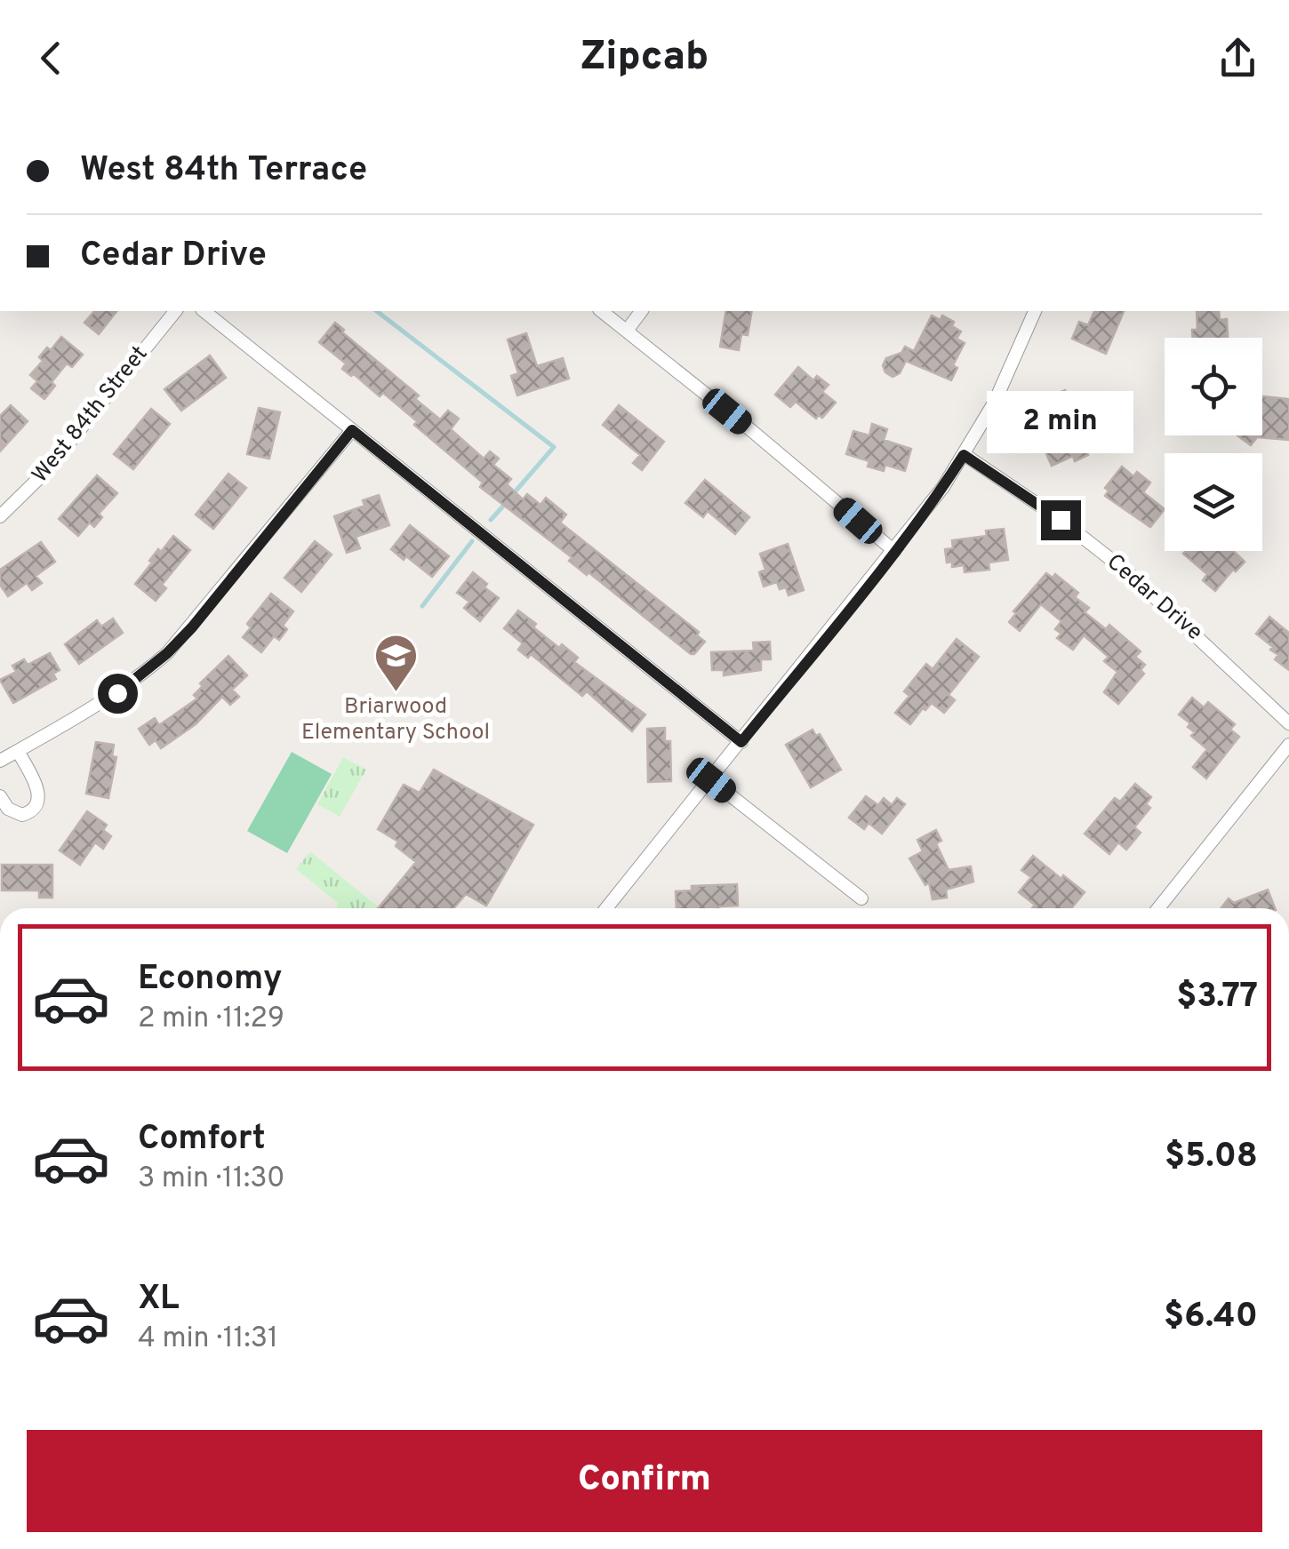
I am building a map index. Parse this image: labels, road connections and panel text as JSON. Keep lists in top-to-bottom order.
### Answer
{
  "streets": {
    "street": ["West 84th Street", "Cedar Drive"]
  },
  "places": {
    "school or university": ["Briarwood Elementary School"]
  },
  "page": {
    "header": "Zipcab",
    "banner": ["West 84th Terrace", "Cedar Drive"],
    "bubble": "2 min",
    "list": [
      {
        "name": "Economy",
        "note": "2 min · 11:29",
        "value": "$3.77"
      },
      {
        "name": "Comfort",
        "note": "3 min · 11:30",
        "value": "$5.08"
      },
      {
        "name": "XL",
        "note": "4 min · 11:31",
        "value": "$6.40"
      }
    ],
    "buttons": "Confirm"
  }
}
